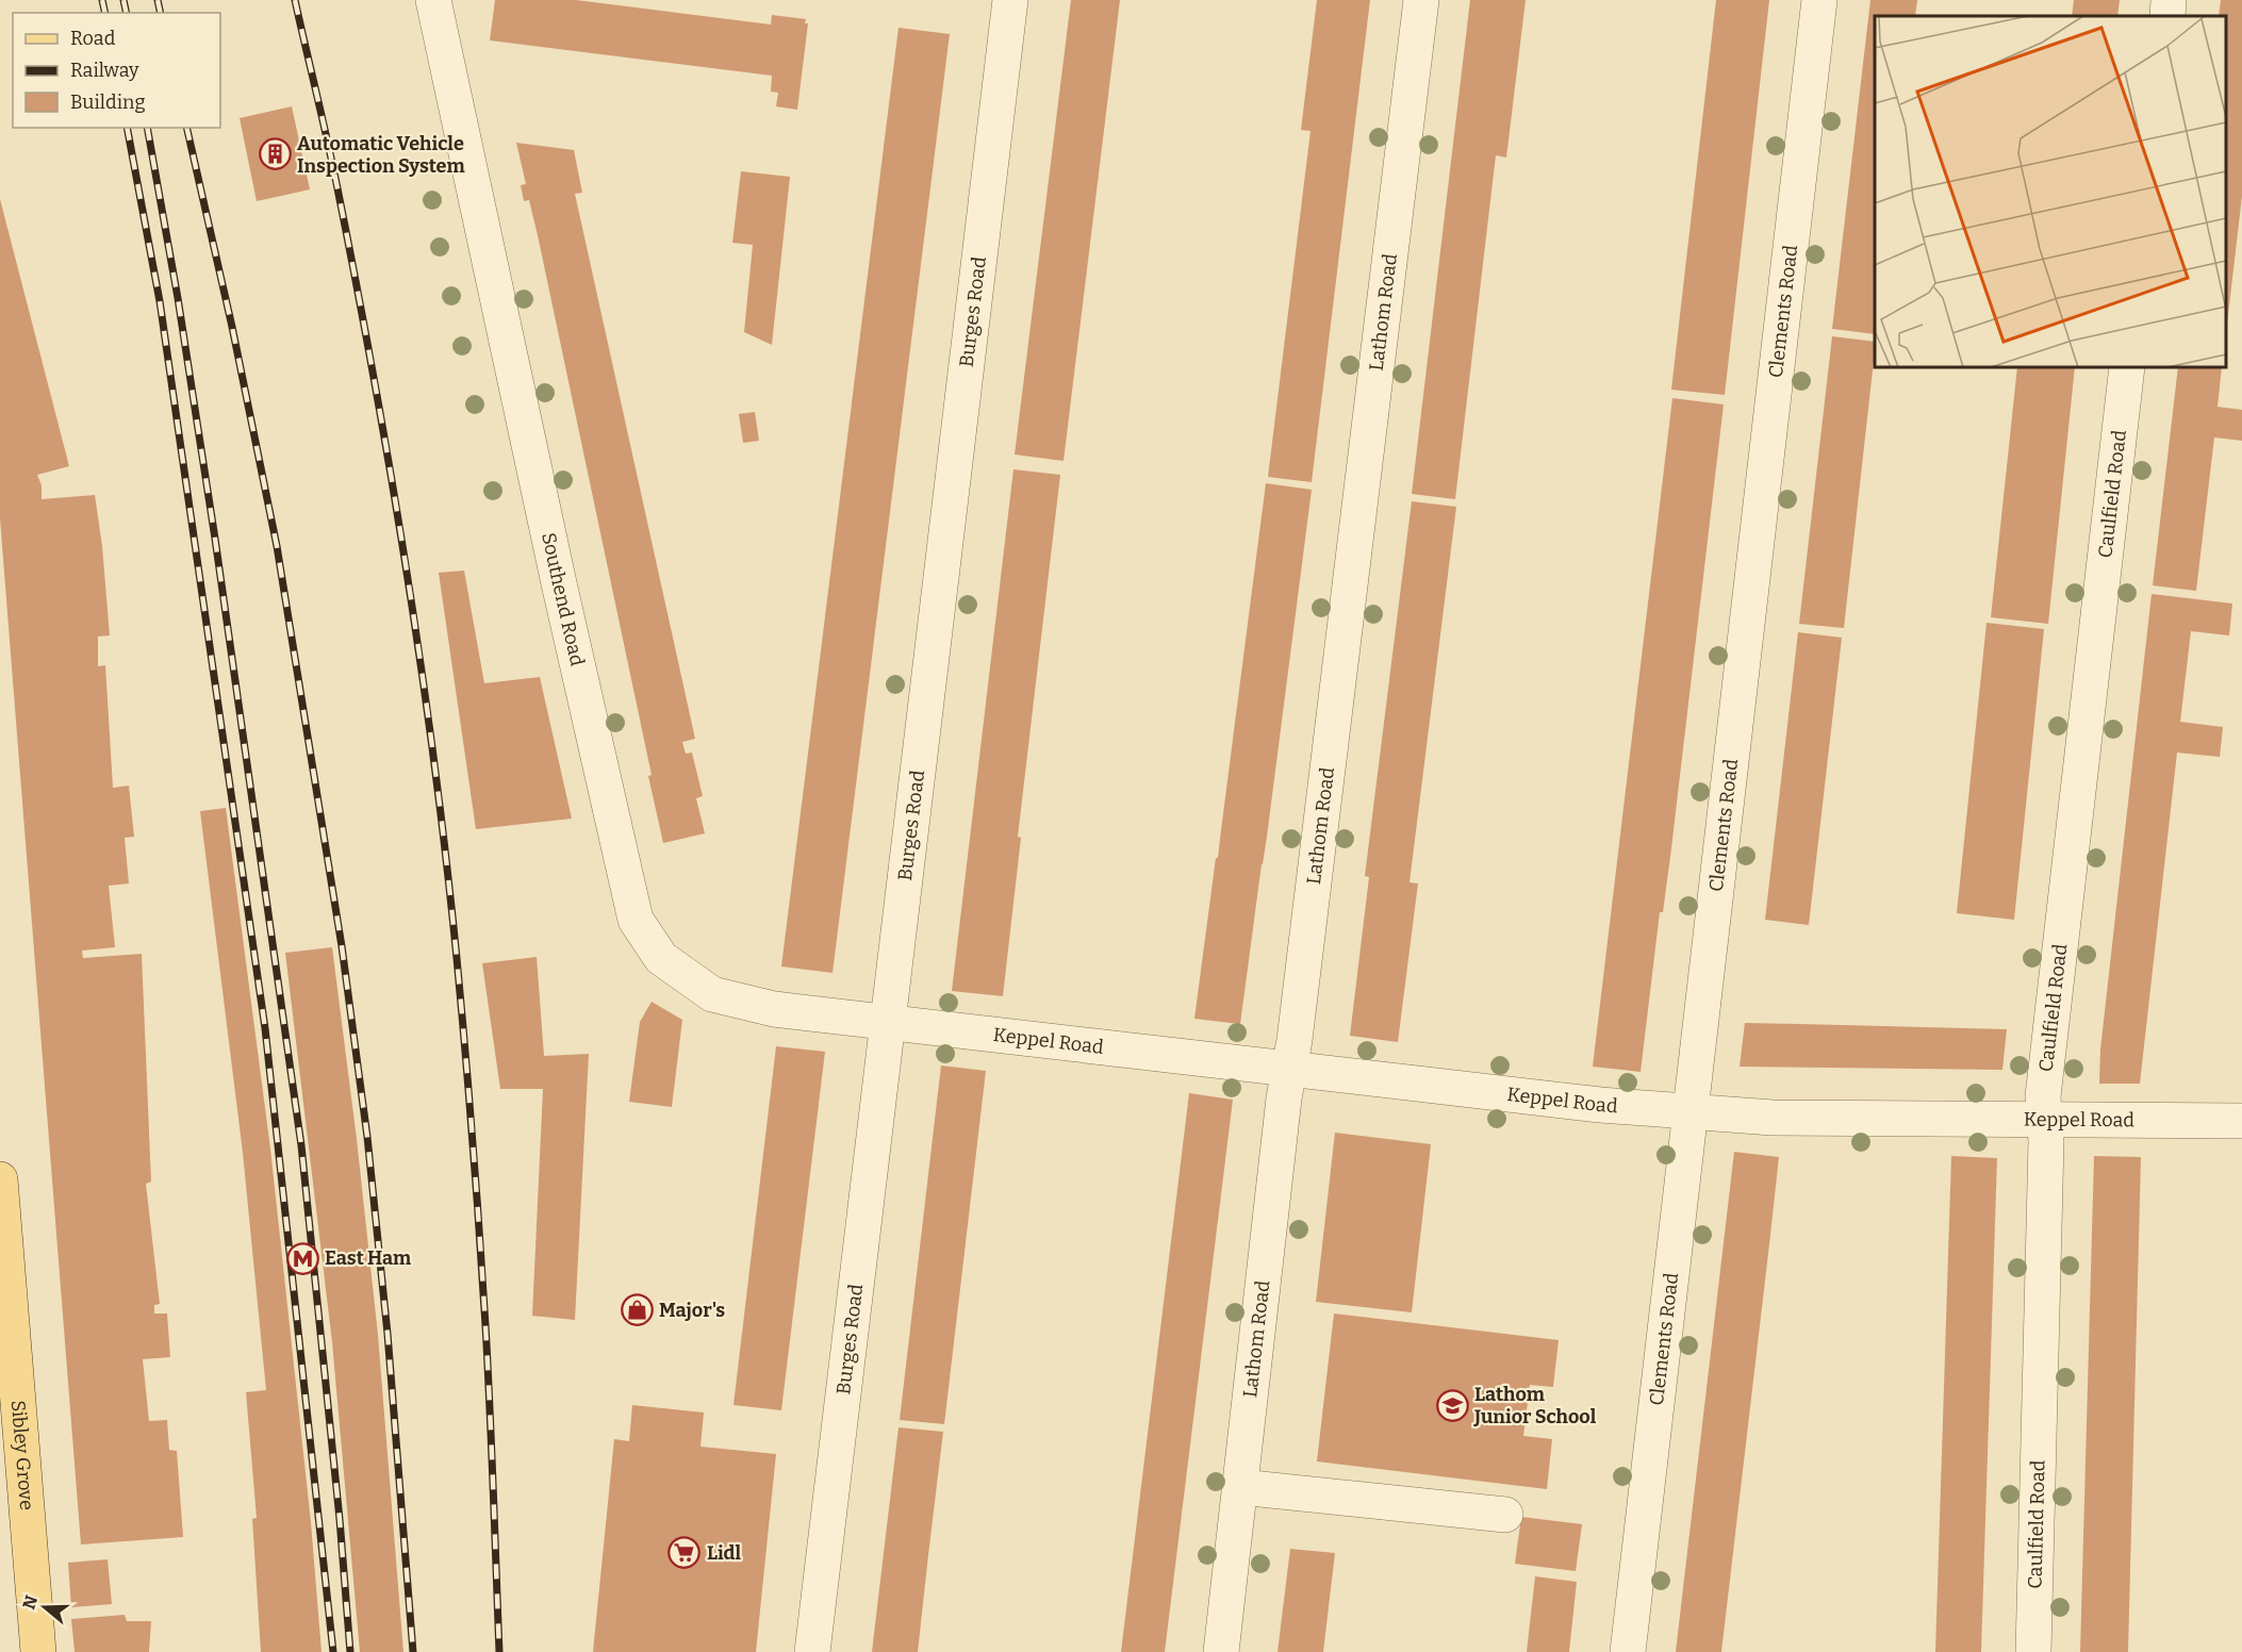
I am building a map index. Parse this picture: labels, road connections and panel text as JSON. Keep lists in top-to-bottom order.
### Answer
{
  "streets": {
    "main road": ["Sibley Grove"],
    "street": [
      "Clements Road",
      "Burges Road",
      "Lathom Road",
      "Caulfield Road",
      "Southend Road",
      "Keppel Road"
    ]
  },
  "crossings": [
    ["Clements Road", "Keppel Road"],
    ["Burges Road", "Southend Road"],
    ["Burges Road", "Keppel Road"],
    ["Lathom Road", "Keppel Road"],
    ["Caulfield Road", "Keppel Road"],
    ["Southend Road", "Keppel Road"]
  ],
  "places": {
    "building": ["Automatic Vehicle Inspection System"],
    "metro station": ["East Ham"],
    "shop": ["Major's"],
    "school or university": ["Lathom Junior School"],
    "supermarket": ["Lidl"]
  },
  "legend": ["Road", "Railway", "Building"],
  "north": "left"
}
